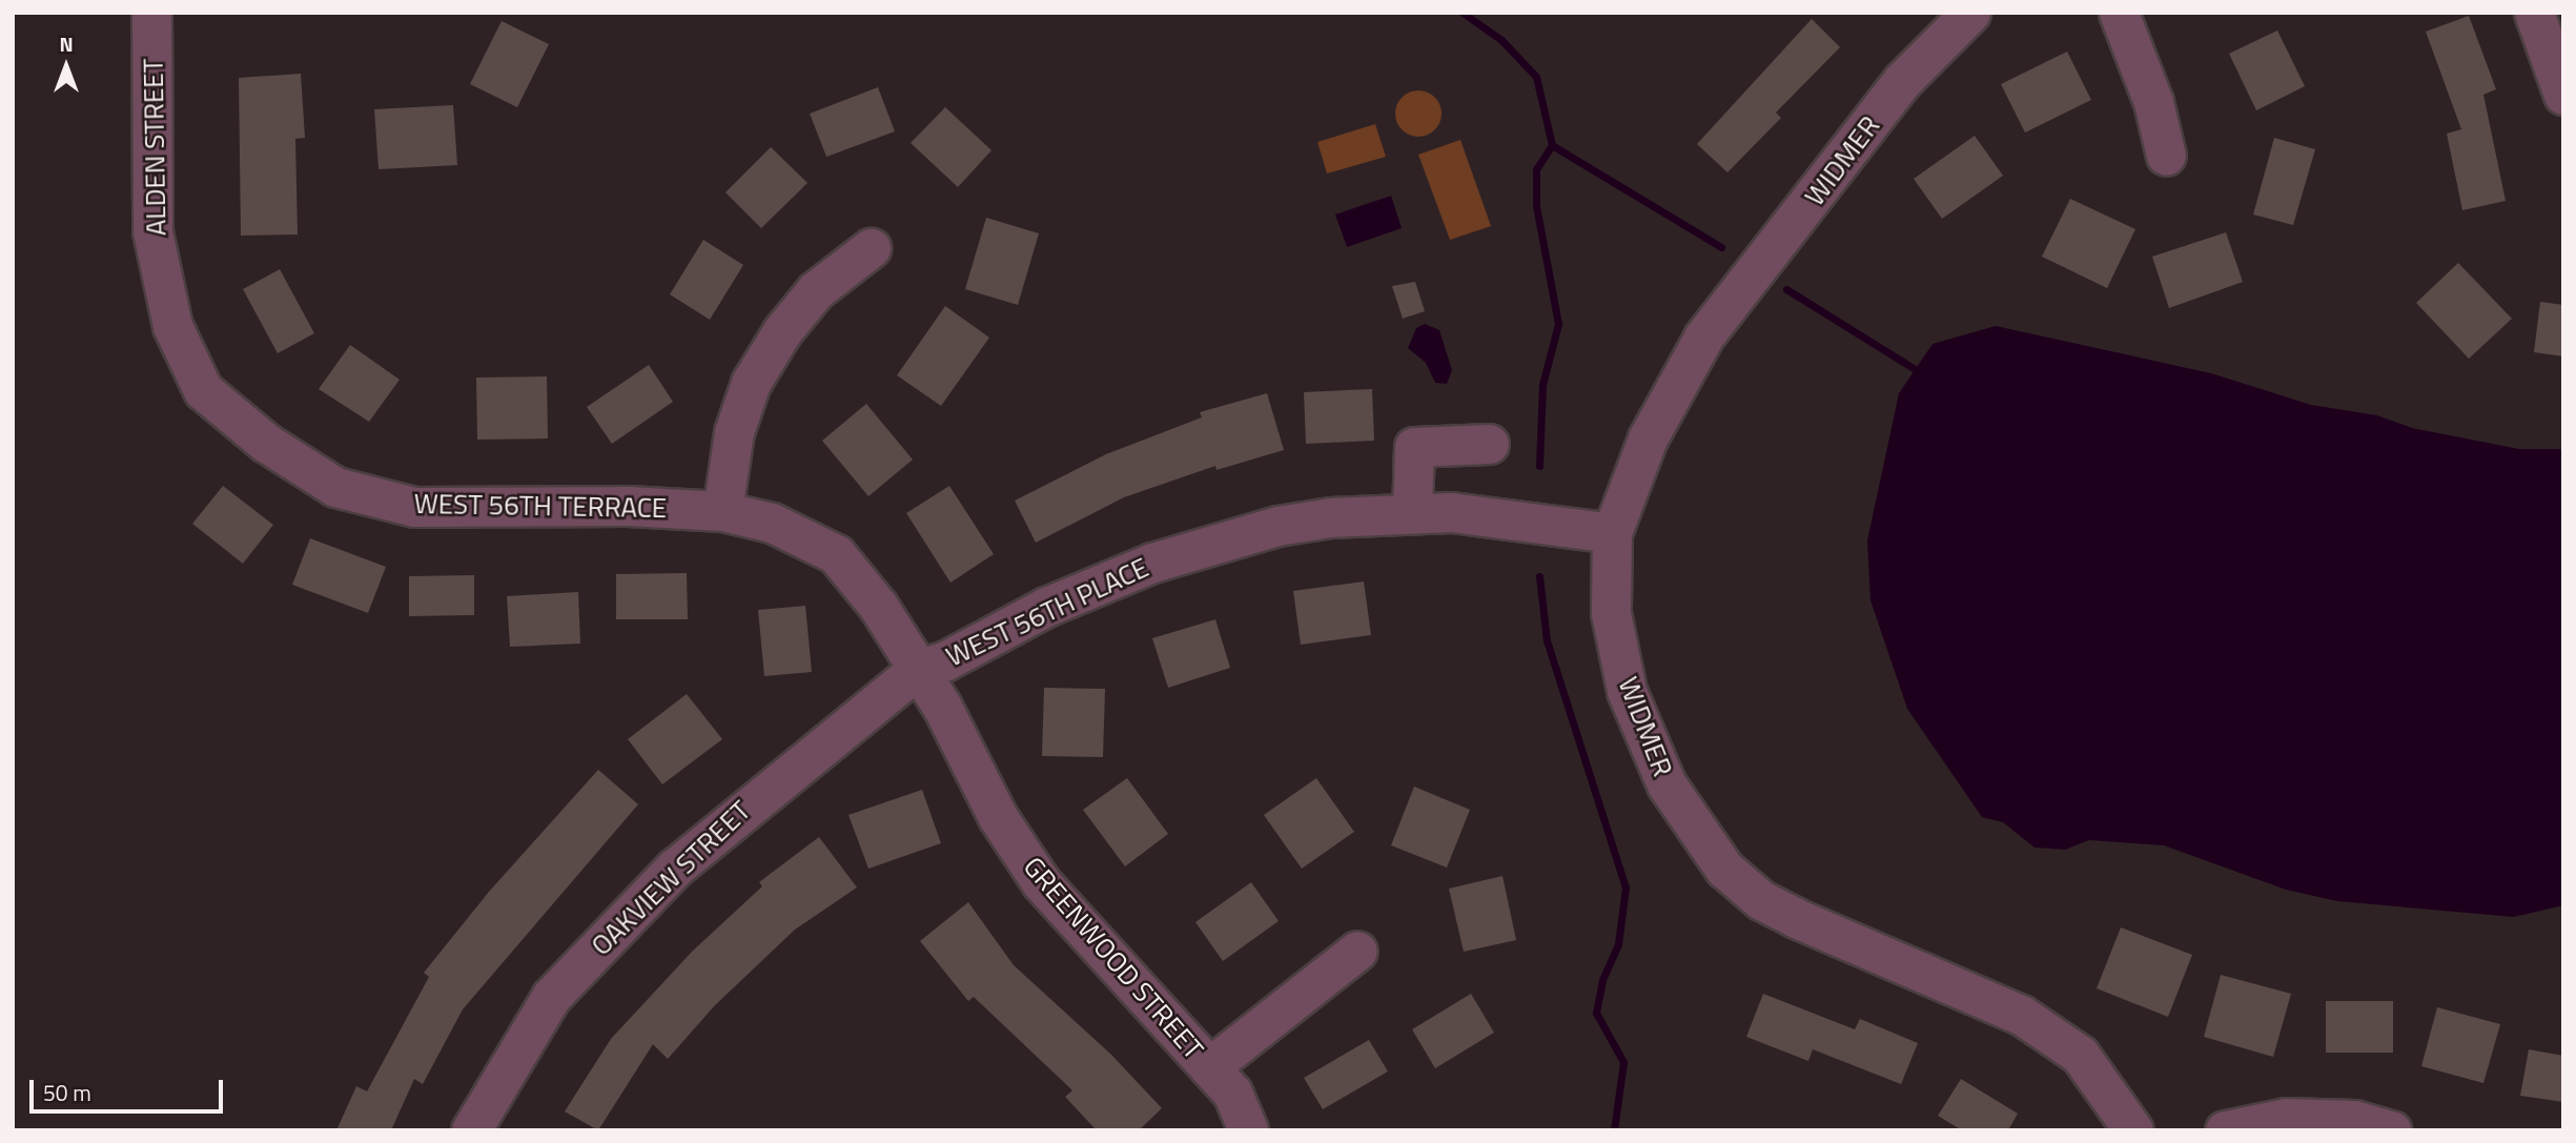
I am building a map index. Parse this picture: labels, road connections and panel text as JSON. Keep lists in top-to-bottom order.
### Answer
{
  "streets": {
    "street": [
      "ALDEN STREET",
      "WIDMER",
      "WEST 56TH TERRACE",
      "WEST 56TH PLACE",
      "OAKVIEW STREET",
      "GREENWOOD STREET"
    ]
  },
  "crossings": [
    ["ALDEN STREET", "WEST 56TH TERRACE"],
    ["WIDMER", "WEST 56TH PLACE"],
    ["WEST 56TH TERRACE", "WEST 56TH PLACE"],
    ["WEST 56TH TERRACE", "OAKVIEW STREET"],
    ["WEST 56TH TERRACE", "GREENWOOD STREET"],
    ["WEST 56TH PLACE", "OAKVIEW STREET"],
    ["WEST 56TH PLACE", "GREENWOOD STREET"],
    ["OAKVIEW STREET", "GREENWOOD STREET"]
  ],
  "scale_bar": "50 m",
  "north": "top"
}
